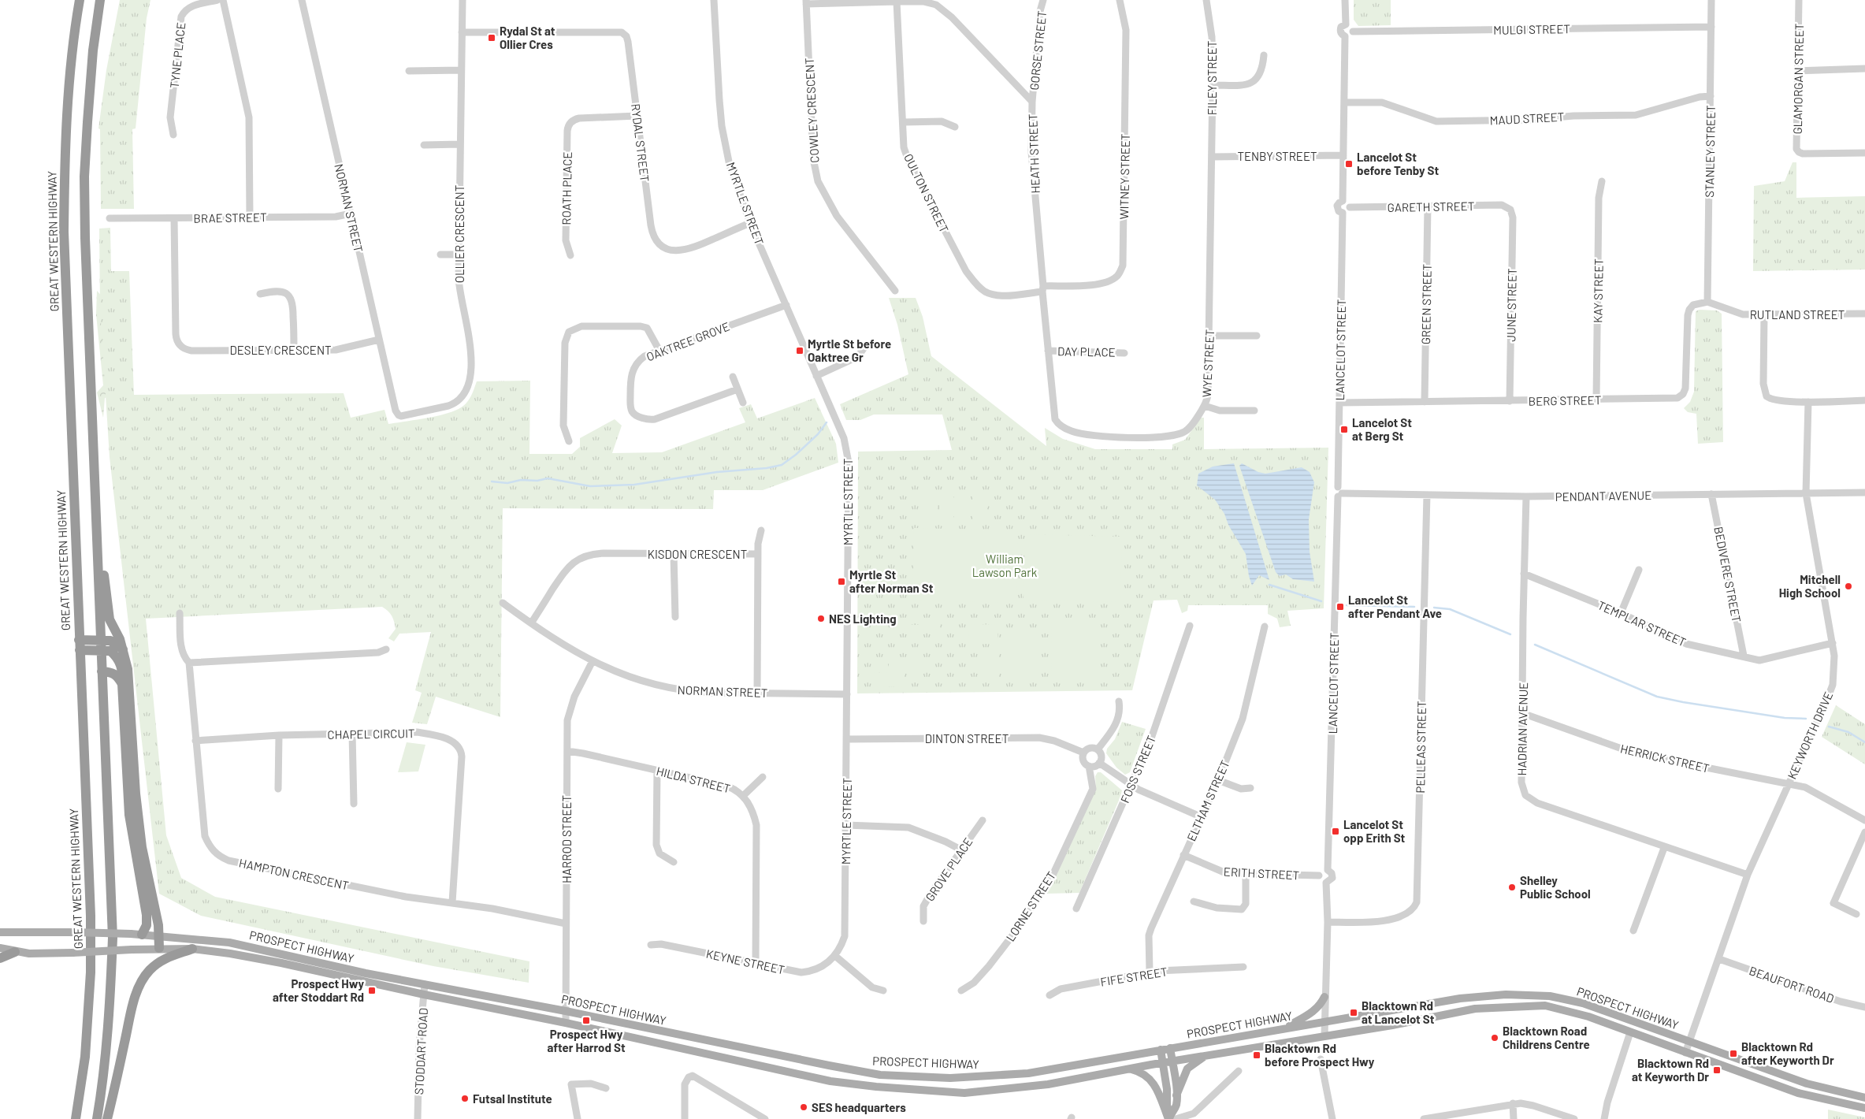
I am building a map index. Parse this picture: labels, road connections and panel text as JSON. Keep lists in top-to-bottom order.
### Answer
{
  "streets": {
    "highway": ["GREAT WESTERN HIGHWAY"],
    "main road": ["PROSPECT HIGHWAY"],
    "street": [
      "MULGI STREET",
      "GORSE STREET",
      "TYNE PLACE",
      "FILEY STREET",
      "GLAMORGAN STREET",
      "COWLEY CRESCENT",
      "MAUD STREET",
      "RYDAL STREET",
      "STANLEY STREET",
      "HEATH STREET",
      "TENBY STREET",
      "WITNEY STREET",
      "ROATH PLACE",
      "OULTON STREET",
      "MYRTLE STREET",
      "GARETH STREET",
      "NORMAN STREET",
      "BRAE STREET",
      "OLLIER CRESCENT",
      "KAY STREET",
      "GREEN STREET",
      "JUNE STREET",
      "RUTLAND STREET",
      "OAKTREE GROVE",
      "DESLEY CRESCENT",
      "LANCELOT STREET",
      "DAY PLACE",
      "WYE STREET",
      "BERG STREET",
      "PENDANT AVENUE",
      "KISDON CRESCENT",
      "BEDIVERE STREET",
      "TEMPLAR STREET",
      "HADRIAN AVENUE",
      "CHAPEL CIRCUIT",
      "KEYWORTH DRIVE",
      "DINTON STREET",
      "PELLEAS STREET",
      "HERRICK STREET",
      "FOSS STREET",
      "HILDA STREET",
      "ELTHAM STREET",
      "HARROD STREET",
      "GROVE PLACE",
      "ERITH STREET",
      "HAMPTON CRESCENT",
      "LORNE STREET",
      "KEYNE STREET",
      "FIFE STREET",
      "BEAUFORT ROAD",
      "STODDART ROAD"
    ]
  },
  "crossings": [
    ["MULGI STREET", "STANLEY STREET"],
    ["GORSE STREET", "HEATH STREET"],
    ["FILEY STREET", "TENBY STREET"],
    ["FILEY STREET", "WYE STREET"],
    ["COWLEY CRESCENT", "HEATH STREET"],
    ["MAUD STREET", "STANLEY STREET"],
    ["RYDAL STREET", "ROATH PLACE"],
    ["RYDAL STREET", "MYRTLE STREET"],
    ["RYDAL STREET", "OLLIER CRESCENT"],
    ["STANLEY STREET", "RUTLAND STREET"],
    ["STANLEY STREET", "BERG STREET"],
    ["HEATH STREET", "WITNEY STREET"],
    ["HEATH STREET", "OULTON STREET"],
    ["HEATH STREET", "DAY PLACE"],
    ["HEATH STREET", "WYE STREET"],
    ["TENBY STREET", "WYE STREET"],
    ["WITNEY STREET", "OULTON STREET"],
    ["MYRTLE STREET", "NORMAN STREET"],
    ["MYRTLE STREET", "OAKTREE GROVE"],
    ["MYRTLE STREET", "DINTON STREET"],
    ["MYRTLE STREET", "KEYNE STREET"],
    ["GARETH STREET", "GREEN STREET"],
    ["GARETH STREET", "JUNE STREET"],
    ["GARETH STREET", "LANCELOT STREET"],
    ["NORMAN STREET", "BRAE STREET"],
    ["NORMAN STREET", "OLLIER CRESCENT"],
    ["NORMAN STREET", "DESLEY CRESCENT"],
    ["NORMAN STREET", "KISDON CRESCENT"],
    ["NORMAN STREET", "HARROD STREET"],
    ["KAY STREET", "BERG STREET"],
    ["GREEN STREET", "BERG STREET"],
    ["JUNE STREET", "BERG STREET"],
    ["RUTLAND STREET", "BERG STREET"],
    ["LANCELOT STREET", "BERG STREET"],
    ["LANCELOT STREET", "PENDANT AVENUE"],
    ["LANCELOT STREET", "ERITH STREET"],
    ["PENDANT AVENUE", "BEDIVERE STREET"],
    ["PENDANT AVENUE", "HADRIAN AVENUE"],
    ["PENDANT AVENUE", "KEYWORTH DRIVE"],
    ["PENDANT AVENUE", "PELLEAS STREET"],
    ["BEDIVERE STREET", "TEMPLAR STREET"],
    ["TEMPLAR STREET", "HADRIAN AVENUE"],
    ["TEMPLAR STREET", "KEYWORTH DRIVE"],
    ["HADRIAN AVENUE", "KEYWORTH DRIVE"],
    ["HADRIAN AVENUE", "HERRICK STREET"],
    ["CHAPEL CIRCUIT", "HAMPTON CRESCENT"],
    ["KEYWORTH DRIVE", "HERRICK STREET"],
    ["KEYWORTH DRIVE", "PROSPECT HIGHWAY"],
    ["KEYWORTH DRIVE", "BEAUFORT ROAD"],
    ["DINTON STREET", "LORNE STREET"],
    ["HILDA STREET", "HARROD STREET"],
    ["HILDA STREET", "KEYNE STREET"],
    ["ELTHAM STREET", "ERITH STREET"],
    ["ELTHAM STREET", "FIFE STREET"],
    ["HARROD STREET", "HAMPTON CRESCENT"],
    ["HARROD STREET", "PROSPECT HIGHWAY"],
    ["PROSPECT HIGHWAY", "STODDART ROAD"]
  ],
  "parks": ["William Lawson Park"],
  "places": {
    "transit": [
      "Rydal St at Ollier Cres",
      "Lancelot St before Tenby St",
      "Myrtle St before Oaktree Gr",
      "Lancelot St at Berg St",
      "Myrtle St after Norman St",
      "Lancelot St after Pendant Ave",
      "Lancelot St opp Erith St",
      "Prospect Hwy after Stoddart Rd",
      "Blacktown Rd at Lancelot St",
      "Prospect Hwy after Harrod St",
      "Blacktown Rd after Keyworth Dr",
      "Blacktown Rd before Prospect Hwy",
      "Blacktown Rd at Keyworth Dr"
    ],
    "other": [
      "Mitchell High School",
      "NES Lighting",
      "Shelley Public School",
      "Blacktown Road Childrens Centre",
      "Futsal Institute",
      "SES headquarters"
    ]
  }
}
